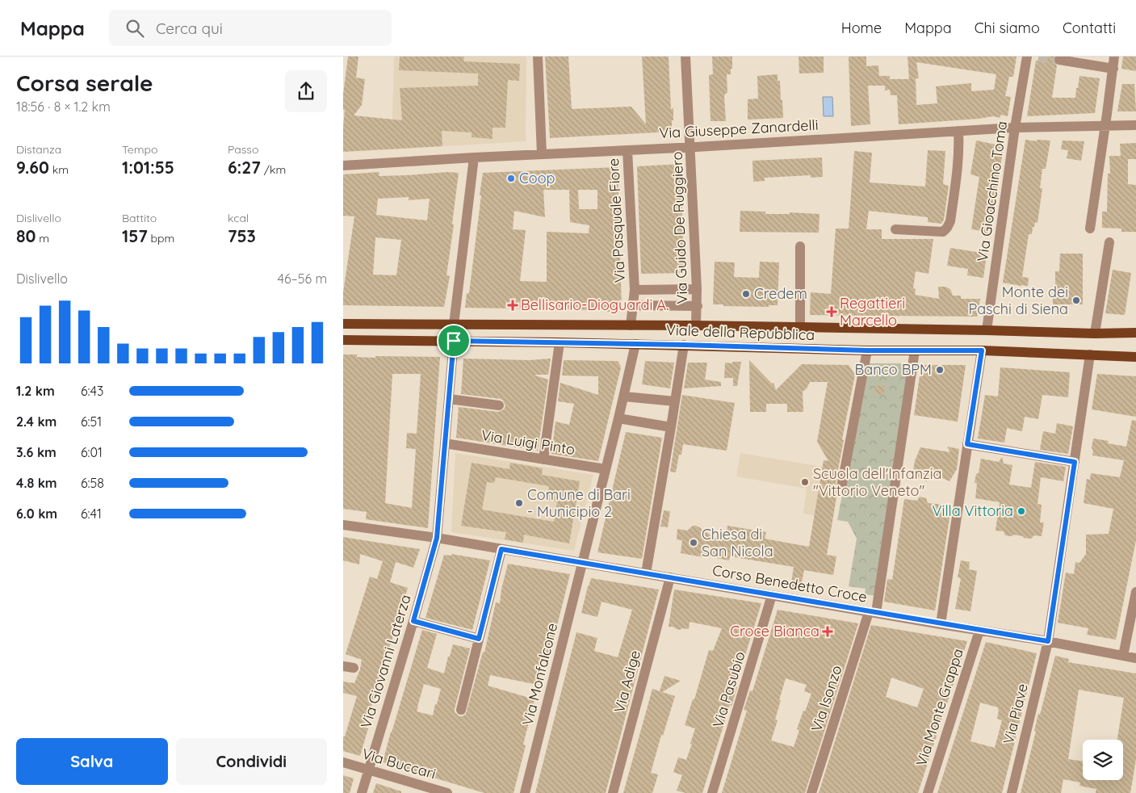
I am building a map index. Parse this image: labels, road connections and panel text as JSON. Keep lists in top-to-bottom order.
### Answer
{
  "streets": {
    "main road": ["Viale della Repubblica"],
    "street": [
      "Via Giuseppe Zanardelli",
      "Via Gioacchino Toma",
      "Via Pasquale Fiore",
      "Via Guido De Ruggiero",
      "Via Luigi Pinto",
      "Corso Benedetto Croce",
      "Via Giovanni Laterza",
      "Via Monfalcone",
      "Via Adige",
      "Via Pasubio",
      "Via Isonzo",
      "Via Monte Grappa",
      "Via Piave",
      "Via Buccari"
    ]
  },
  "crossings": [
    ["Via Giuseppe Zanardelli", "Via Gioacchino Toma"],
    ["Via Giuseppe Zanardelli", "Via Pasquale Fiore"],
    ["Via Giuseppe Zanardelli", "Via Guido De Ruggiero"],
    ["Via Gioacchino Toma", "Viale della Repubblica"],
    ["Via Pasquale Fiore", "Via Guido De Ruggiero"],
    ["Via Pasquale Fiore", "Viale della Repubblica"],
    ["Via Guido De Ruggiero", "Viale della Repubblica"],
    ["Viale della Repubblica", "Via Giovanni Laterza"],
    ["Viale della Repubblica", "Via Isonzo"],
    ["Viale della Repubblica", "Via Piave"],
    ["Via Luigi Pinto", "Via Giovanni Laterza"],
    ["Corso Benedetto Croce", "Via Giovanni Laterza"],
    ["Corso Benedetto Croce", "Via Monfalcone"],
    ["Corso Benedetto Croce", "Via Adige"],
    ["Corso Benedetto Croce", "Via Pasubio"],
    ["Corso Benedetto Croce", "Via Isonzo"],
    ["Corso Benedetto Croce", "Via Monte Grappa"],
    ["Corso Benedetto Croce", "Via Piave"],
    ["Via Giovanni Laterza", "Via Buccari"]
  ],
  "places": {
    "other": [
      "Coop",
      "Credem",
      "Monte dei Paschi di Siena",
      "Banco BPM",
      "Scuola dell'Infanzia \"Vittorio Veneto\"",
      "Comune di Bari - Municipio 2",
      "Villa Vittoria",
      "Chiesa di San Nicola"
    ],
    "health": ["Bellisario-Dioguardi A.", "Regattieri Marcello", "Croce Bianca"]
  },
  "page": {
    "header": "Mappa",
    "search": "Cerca qui",
    "nav": [
      "Home",
      "Mappa",
      "Chi siamo",
      "Contatti"
    ],
    "heading": ["Corsa serale", "18:56 · 8 × 1.2 km"],
    "stats": [
      ["Distanza", "9.60 km"],
      ["Tempo", "1:01:55"],
      ["Passo", "6:27 /km"],
      ["Dislivello", "80 m"],
      ["Battito", "157 bpm"],
      ["kcal", "753"]
    ],
    "chart": ["Dislivello", "46–56 m"],
    "list": [
      {
        "name": "1.2 km",
        "note": "6:43"
      },
      {
        "name": "2.4 km",
        "note": "6:51"
      },
      {
        "name": "3.6 km",
        "note": "6:01"
      },
      {
        "name": "4.8 km",
        "note": "6:58"
      },
      {
        "name": "6.0 km",
        "note": "6:41"
      }
    ],
    "buttons": ["Salva", "Condividi"]
  }
}
